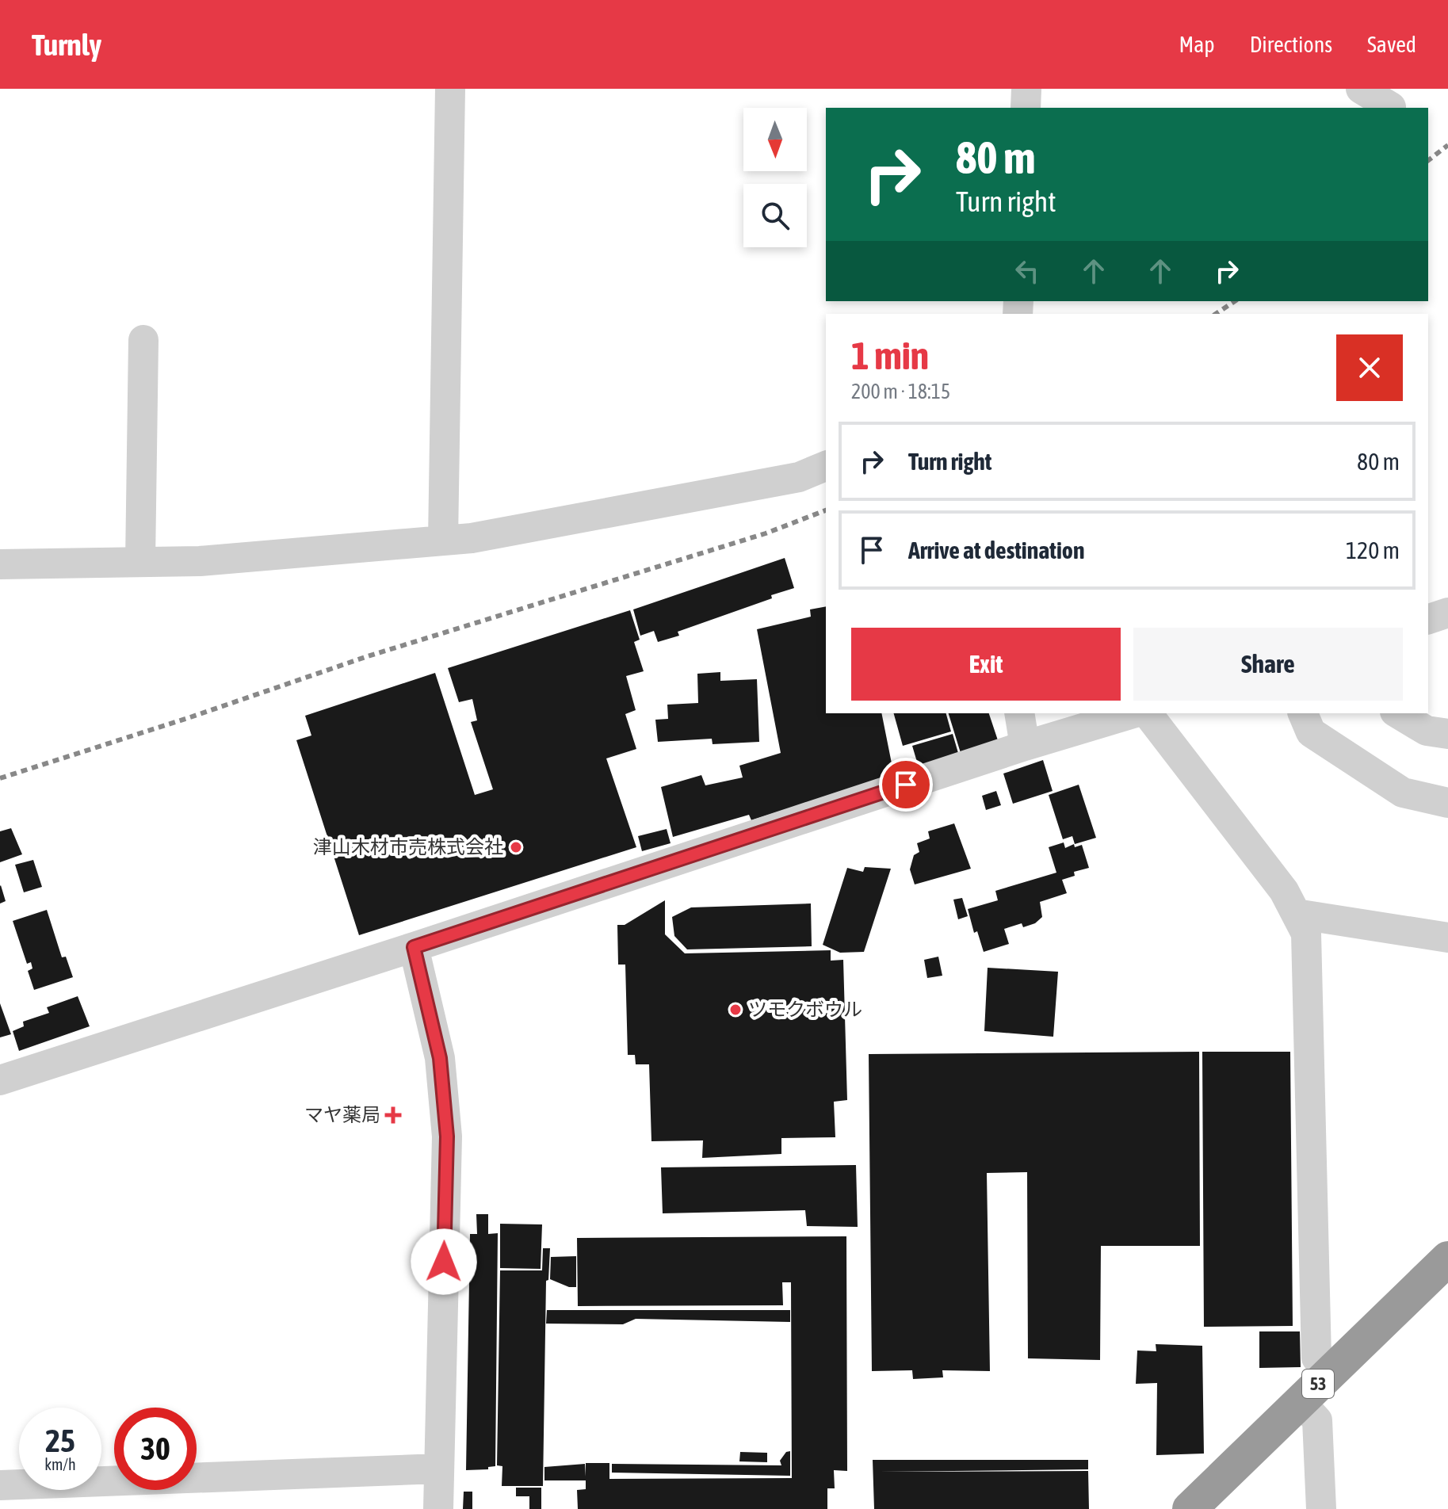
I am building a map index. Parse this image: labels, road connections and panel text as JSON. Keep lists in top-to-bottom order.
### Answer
{
  "streets": {
    "highway": ["53"]
  },
  "places": {
    "other": ["津山木材市売株式会社", "ツモクボウル"],
    "health": ["マヤ薬局"]
  },
  "north": "bottom",
  "page": {
    "header": "Turnly",
    "nav": ["Map", "Directions", "Saved"],
    "turn": ["80 m", "Turn right"],
    "heading": ["1 min", "200 m · 18:15"],
    "list": [
      {
        "name": "Turn right",
        "value": "80 m"
      },
      {
        "name": "Arrive at destination",
        "value": "120 m"
      }
    ],
    "buttons": ["Exit", "Share"],
    "speed": "25 km/h",
    "limit": "30"
  }
}
